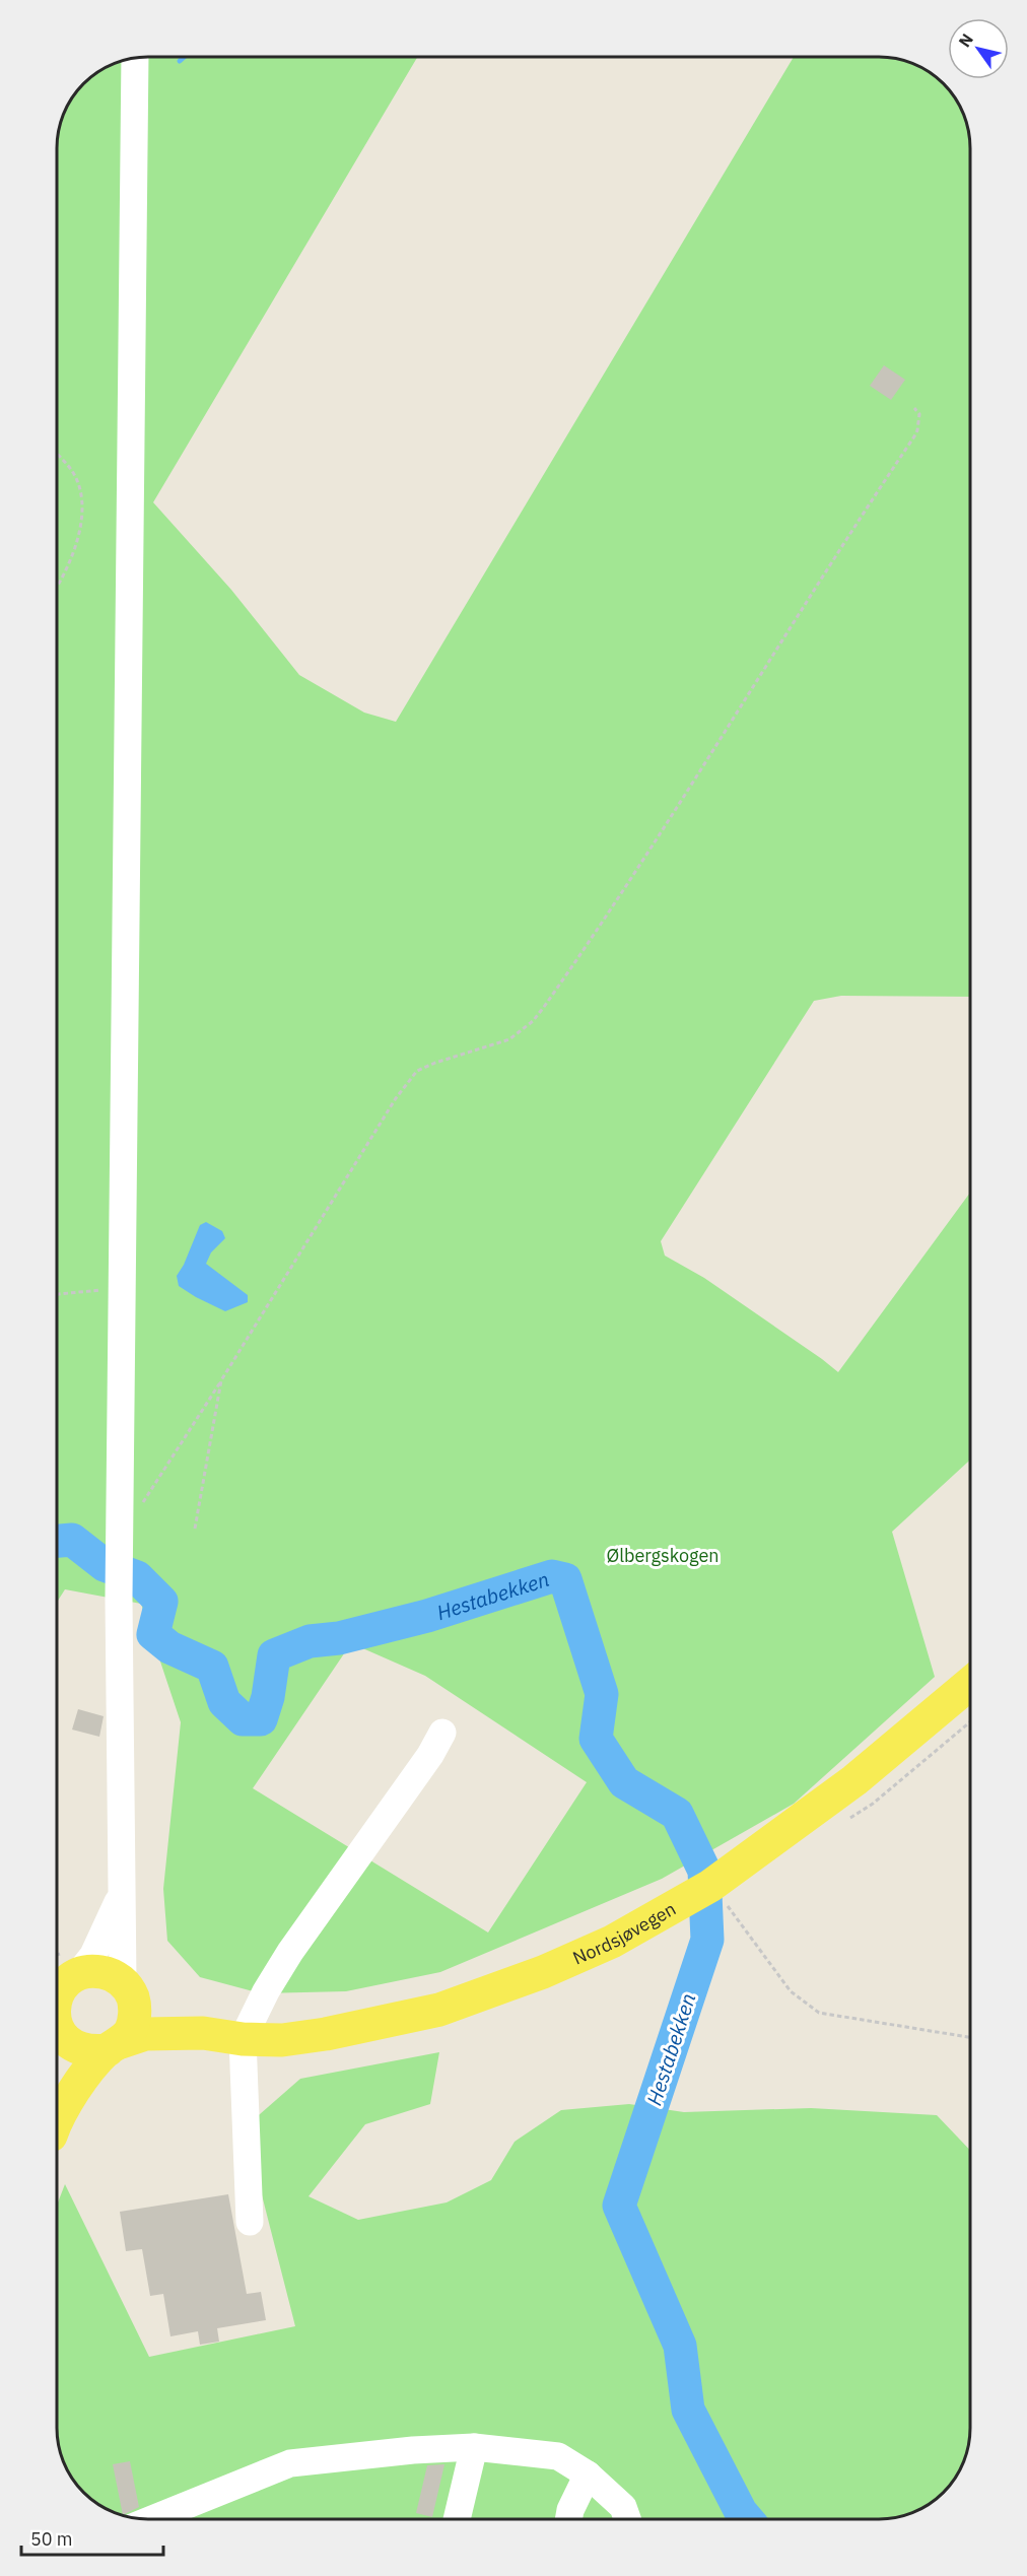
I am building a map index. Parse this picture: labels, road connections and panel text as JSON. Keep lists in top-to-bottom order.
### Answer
{
  "streets": {
    "main road": ["Nordsjøvegen"]
  },
  "water": ["Hestabekken"],
  "parks": ["Ølbergskogen"],
  "scale_bar": "50 m",
  "north": "top left"
}
